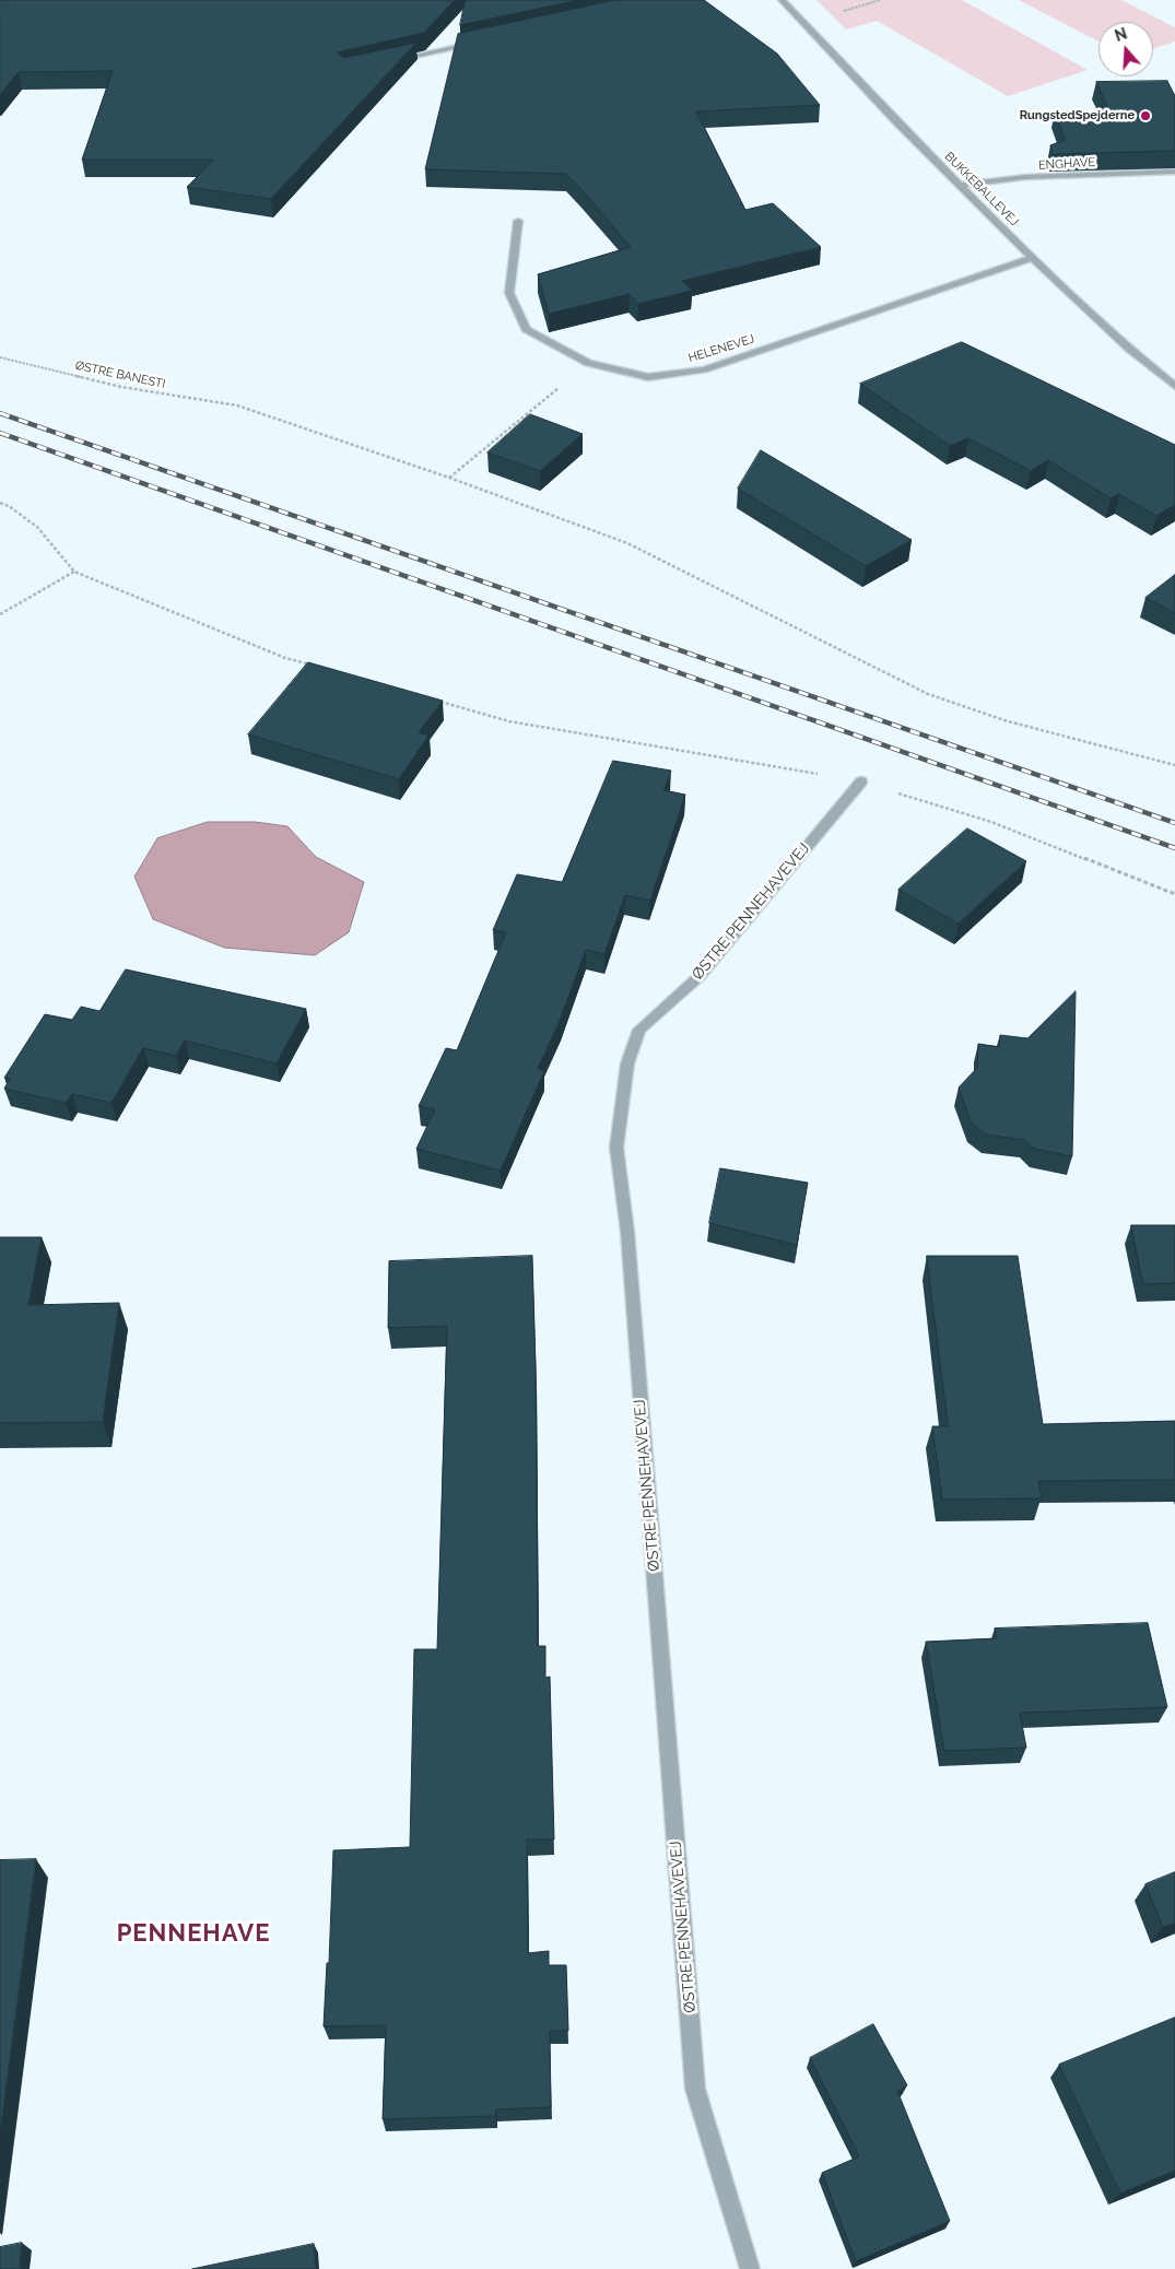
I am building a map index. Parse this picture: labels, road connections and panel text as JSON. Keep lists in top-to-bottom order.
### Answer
{
  "streets": {
    "street": [
      "ENGHAVE",
      "BUKKEBALLEVEJ",
      "HELENEVEJ",
      "ØSTRE PENNEHAVEVEJ"
    ],
    "path": ["ØSTRE BANESTI"]
  },
  "crossings": [
    ["ENGHAVE", "BUKKEBALLEVEJ"],
    ["BUKKEBALLEVEJ", "HELENEVEJ"]
  ],
  "districts": ["PENNEHAVE"],
  "places": ["RungstedSpejderne"],
  "north": "top"
}
